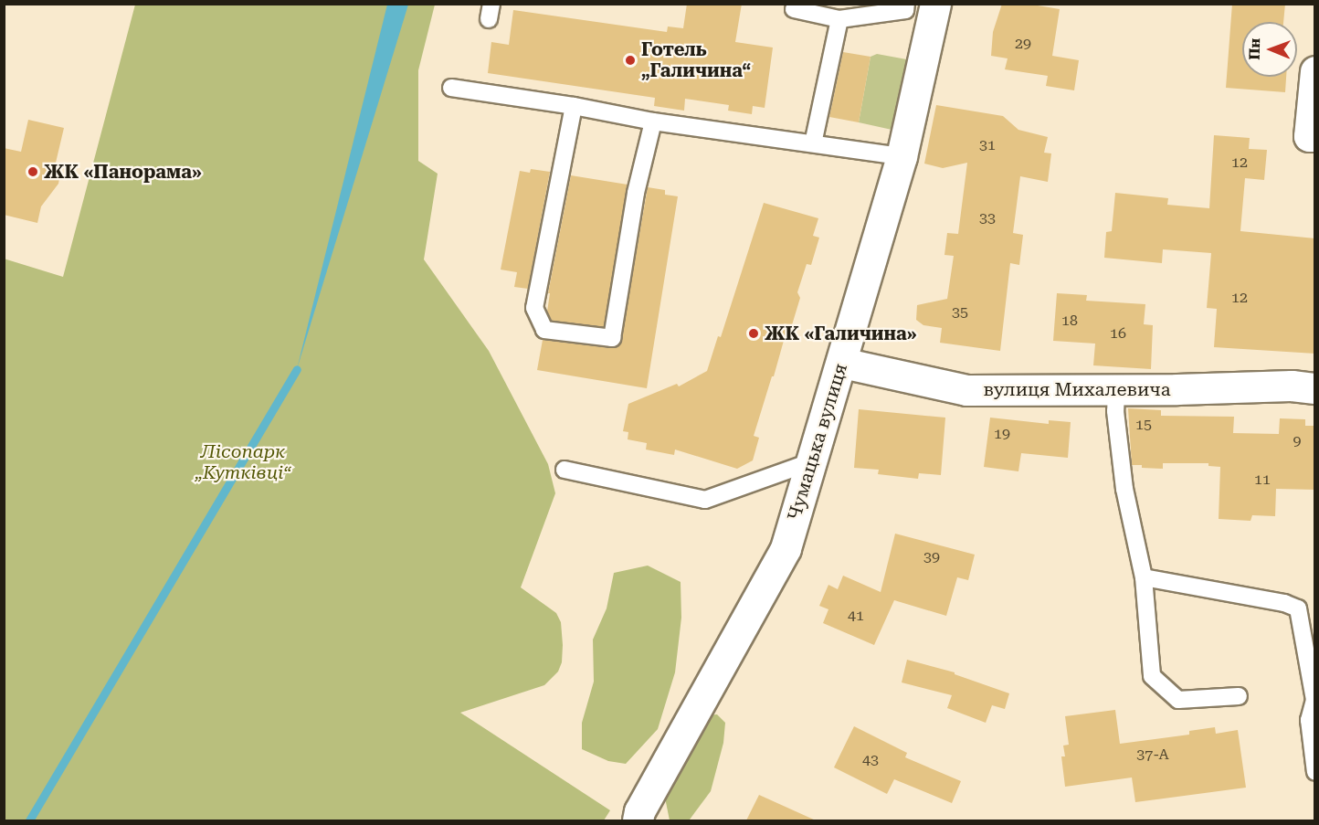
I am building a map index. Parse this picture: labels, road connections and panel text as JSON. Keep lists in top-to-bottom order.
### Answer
{
  "streets": {
    "street": ["вулиця Михалевича", "Чумацька вулиця"]
  },
  "crossings": [
    ["вулиця Михалевича", "Чумацька вулиця"]
  ],
  "parks": ["Лісопарк „Кутківці“"],
  "places": ["Готель „Галичина“", "ЖК «Панорама»", "ЖК «Галичина»"],
  "house_numbers": [
    "29",
    "31",
    "12",
    "33",
    "12",
    "35",
    "18",
    "16",
    "15",
    "19",
    "9",
    "11",
    "39",
    "41",
    "37-А",
    "43"
  ],
  "north": "left"
}
